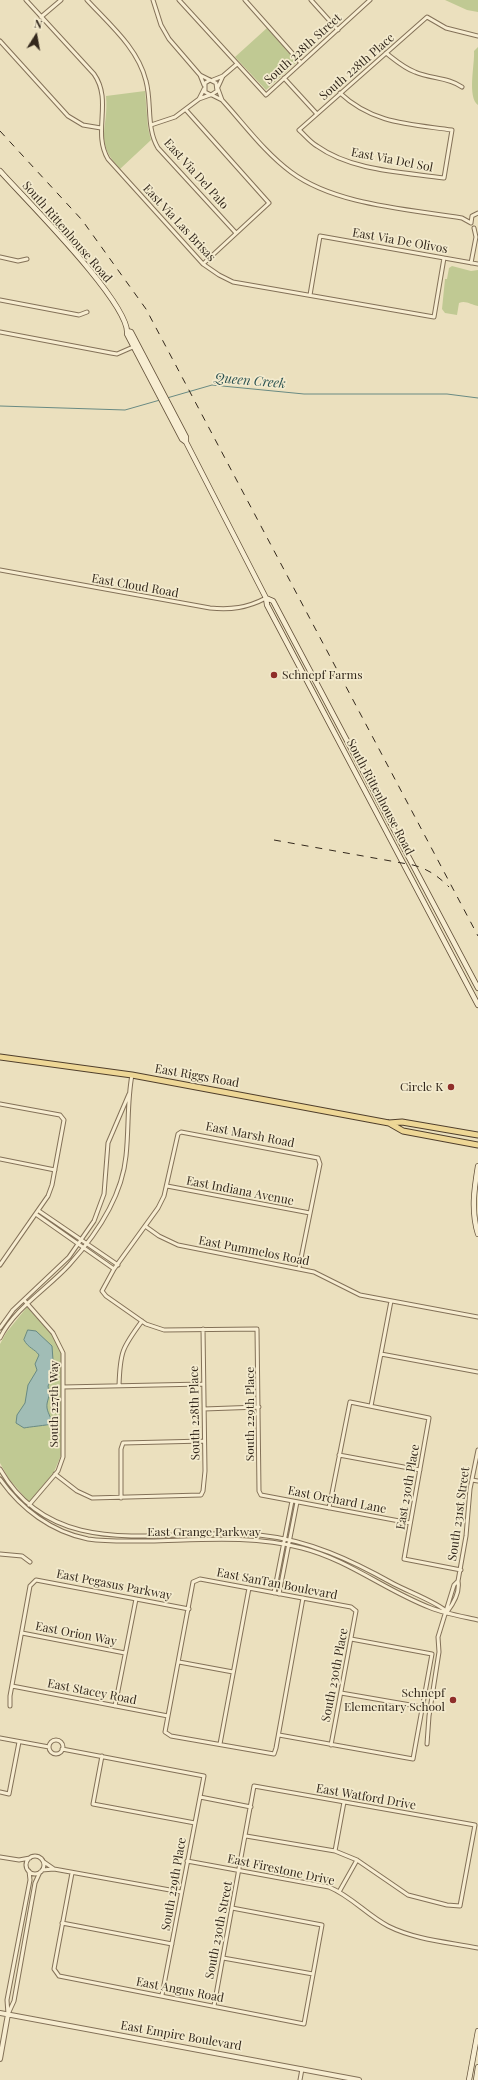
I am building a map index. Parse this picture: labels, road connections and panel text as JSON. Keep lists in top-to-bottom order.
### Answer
{
  "streets": {
    "main road": ["South Rittenhouse Road", "East Riggs Road"],
    "street": [
      "South 228th Street",
      "South 228th Place",
      "East Via Del Sol",
      "East Via Del Palo",
      "East Via Las Brisas",
      "East Via De Olivos",
      "East Cloud Road",
      "East Marsh Road",
      "East Indiana Avenue",
      "East Pummelos Road",
      "South 227th Way",
      "South 229th Place",
      "East 230th Place",
      "East Orchard Lane",
      "South 231st Street",
      "East Grange Parkway",
      "East SanTan Boulevard",
      "East Pegasus Parkway",
      "East Orion Way",
      "South 230th Place",
      "East Stacey Road",
      "East Watford Drive",
      "East Firestone Drive",
      "South 230th Street",
      "East Angus Road",
      "East Empire Boulevard"
    ]
  },
  "crossings": [
    ["South 228th Place", "East Via Del Sol"],
    ["South 228th Place", "South 229th Place"],
    ["East Via Las Brisas", "East Via De Olivos"],
    ["South Rittenhouse Road", "East Cloud Road"],
    ["East Marsh Road", "East Indiana Avenue"],
    ["South 227th Way", "East Grange Parkway"],
    ["South 229th Place", "East Orchard Lane"],
    ["South 229th Place", "East Firestone Drive"],
    ["South 229th Place", "East Angus Road"],
    ["East 230th Place", "East Orchard Lane"],
    ["East 230th Place", "South 231st Street"],
    ["South 231st Street", "East Grange Parkway"],
    ["East SanTan Boulevard", "East Pegasus Parkway"],
    ["East SanTan Boulevard", "South 230th Place"],
    ["East Pegasus Parkway", "East Orion Way"],
    ["East Watford Drive", "South 230th Street"],
    ["East Firestone Drive", "South 230th Street"],
    ["South 230th Street", "East Angus Road"]
  ],
  "water": ["Queen Creek"],
  "places": ["Schnepf Farms", "Circle K", "Schnepf Elementary School"],
  "north": "top"
}
